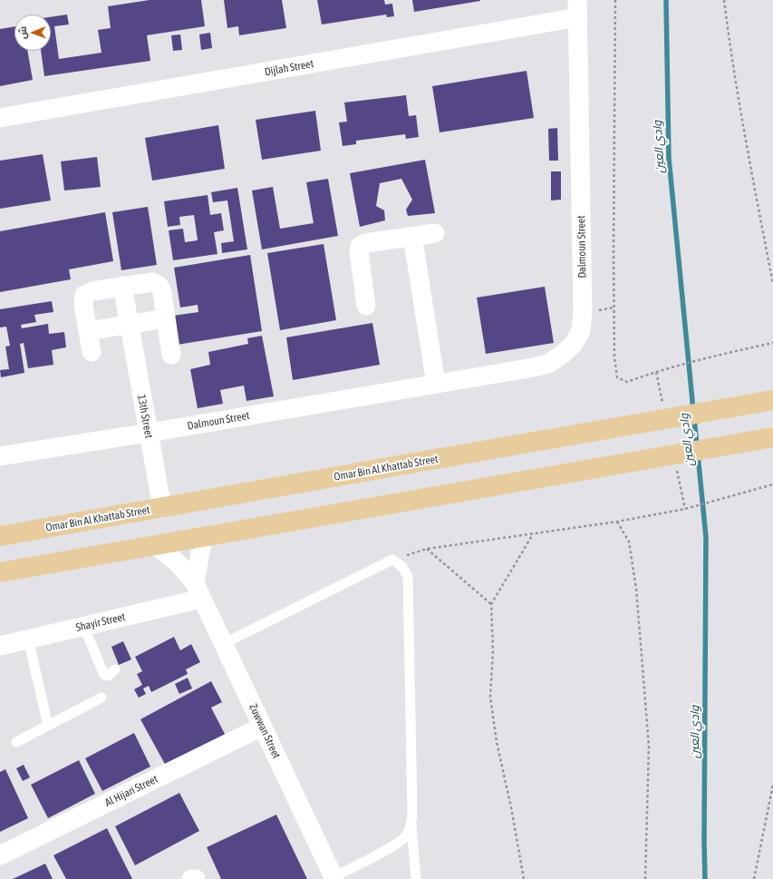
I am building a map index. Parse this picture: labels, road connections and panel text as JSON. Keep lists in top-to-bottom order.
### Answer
{
  "streets": {
    "main road": ["Omar Bin Al Khattab Street"],
    "street": [
      "Dijlah Street",
      "Dalmoun Street",
      "13th Street",
      "Shayir Street",
      "Zuwwan Street",
      "Al Hijari Street"
    ]
  },
  "crossings": [
    ["Dijlah Street", "Dalmoun Street"],
    ["Dalmoun Street", "13th Street"],
    ["13th Street", "Omar Bin Al Khattab Street"],
    ["Shayir Street", "Zuwwan Street"],
    ["Zuwwan Street", "Al Hijari Street"]
  ],
  "water": ["وادي العين"],
  "north": "left"
}
